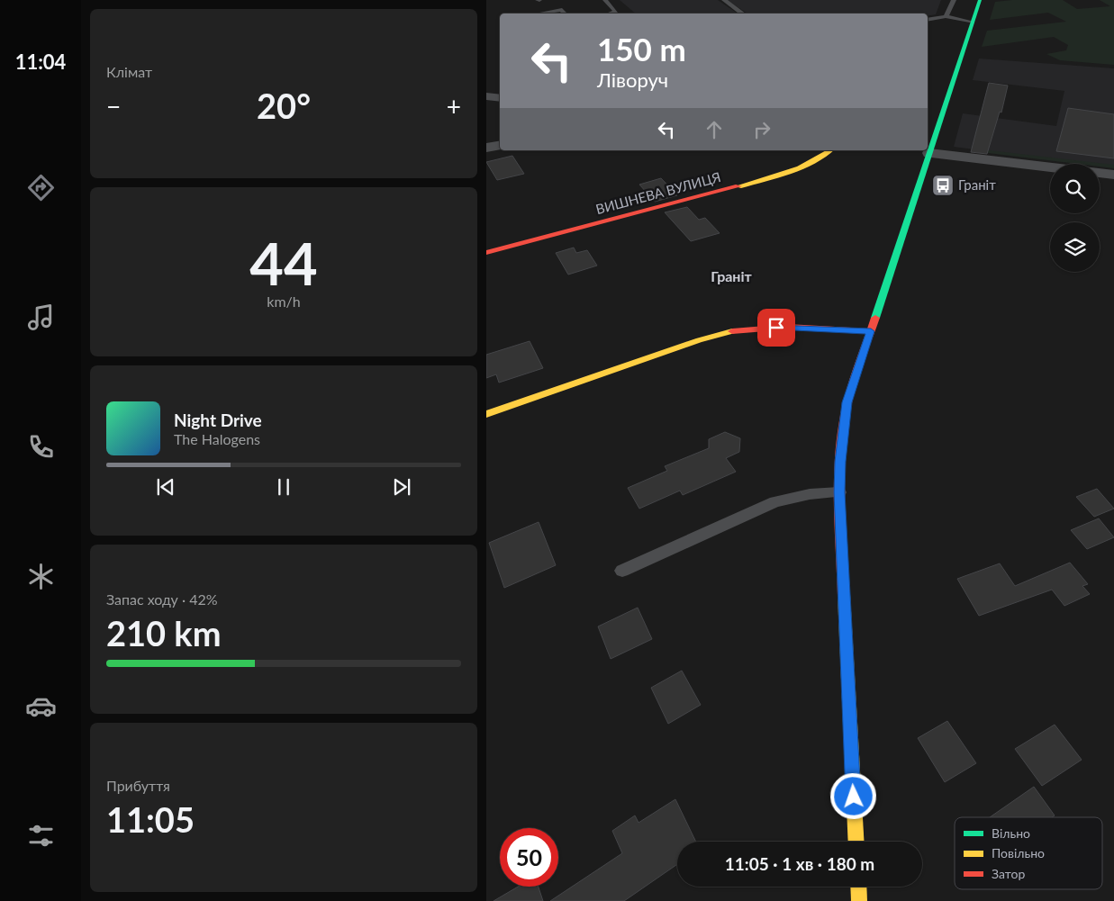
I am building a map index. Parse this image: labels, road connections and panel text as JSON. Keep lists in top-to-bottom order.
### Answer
{
  "streets": {
    "main road": ["ВИШНЕВА ВУЛИЦЯ"]
  },
  "districts": ["Граніт"],
  "places": {
    "bus stop": ["Граніт"]
  },
  "legend": ["Вільно", "Повільно", "Затор"],
  "page": {
    "tabs": "11:04",
    "tile": [
      "Клімат",
      ["44", "km/h"],
      ["Запас ходу · 42%", "210 km"],
      ["Прибуття", "11:05"]
    ],
    "turn": ["150 m", "Ліворуч"],
    "heat": ["−", "20°", "+"],
    "song": ["Night Drive", "The Halogens"],
    "limit": "50",
    "trip": "11:05 · 1 хв · 180 m"
  }
}
